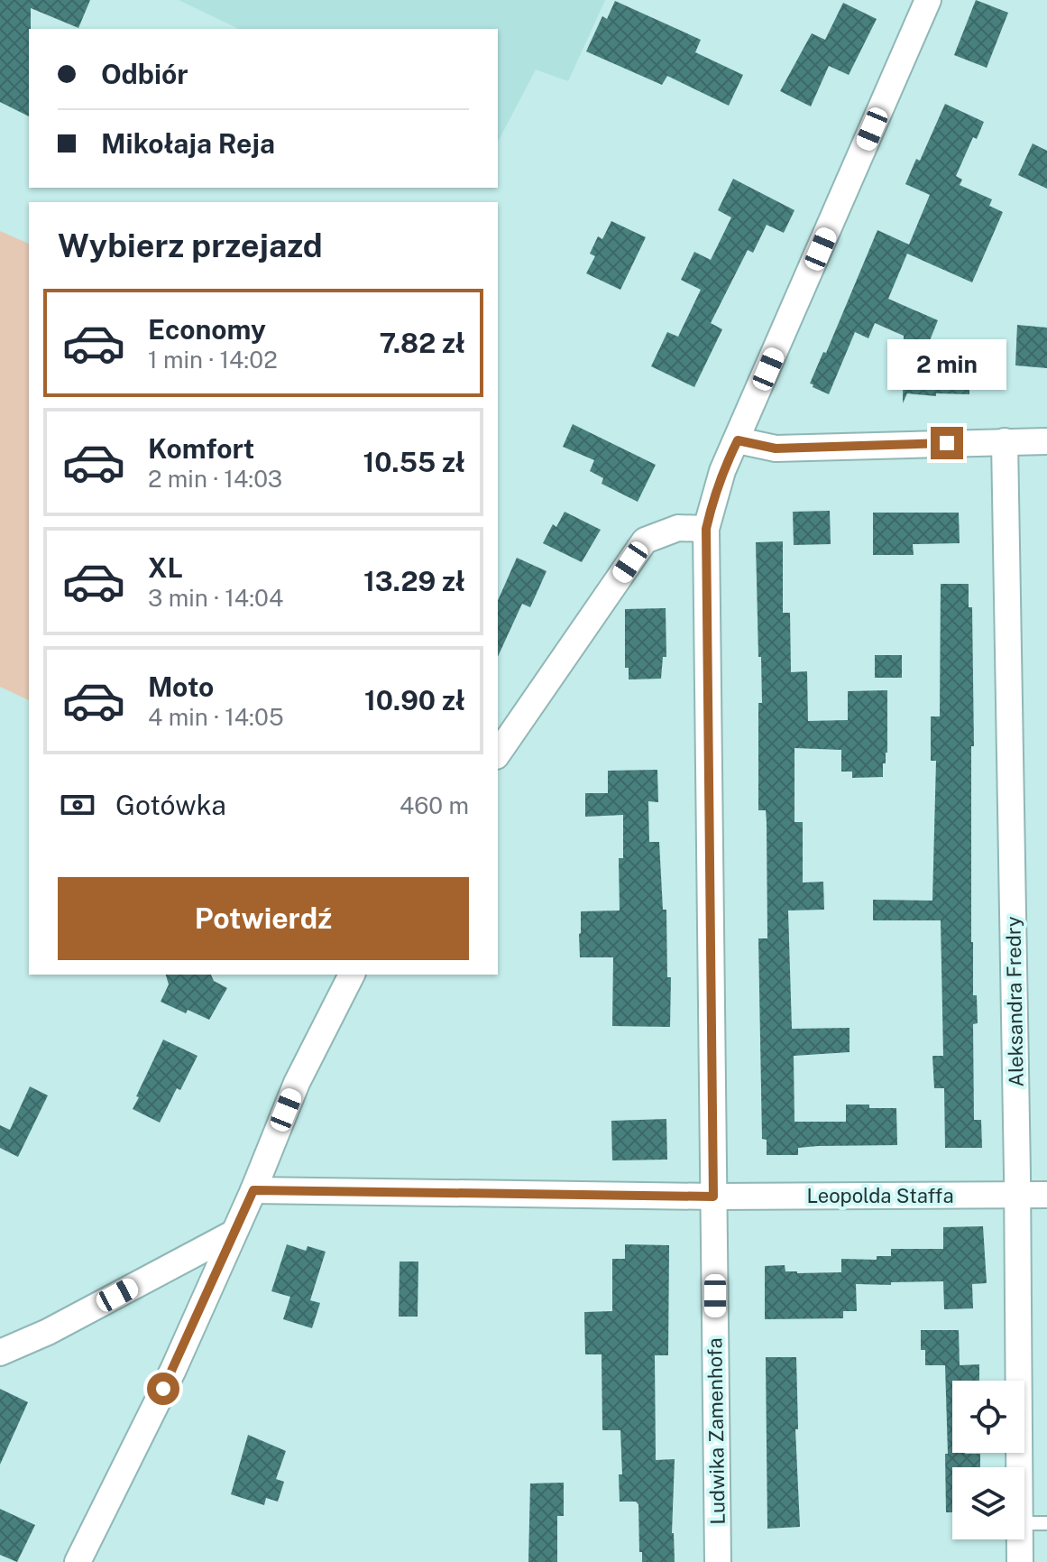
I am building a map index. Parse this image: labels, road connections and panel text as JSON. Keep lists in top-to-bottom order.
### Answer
{
  "streets": {
    "street": ["Aleksandra Fredry", "Leopolda Staffa", "Ludwika Zamenhofa"]
  },
  "crossings": [
    ["Aleksandra Fredry", "Leopolda Staffa"],
    ["Leopolda Staffa", "Ludwika Zamenhofa"]
  ],
  "page": {
    "banner": ["Odbiór", "Mikołaja Reja"],
    "heading": "Wybierz przejazd",
    "list": [
      {
        "name": "Economy",
        "note": "1 min · 14:02",
        "value": "7.82 zł"
      },
      {
        "name": "Komfort",
        "note": "2 min · 14:03",
        "value": "10.55 zł"
      },
      {
        "name": "XL",
        "note": "3 min · 14:04",
        "value": "13.29 zł"
      },
      {
        "name": "Moto",
        "note": "4 min · 14:05",
        "value": "10.90 zł"
      }
    ],
    "bubble": "2 min",
    "pay": ["Gotówka", "460 m"],
    "buttons": "Potwierdź"
  }
}
